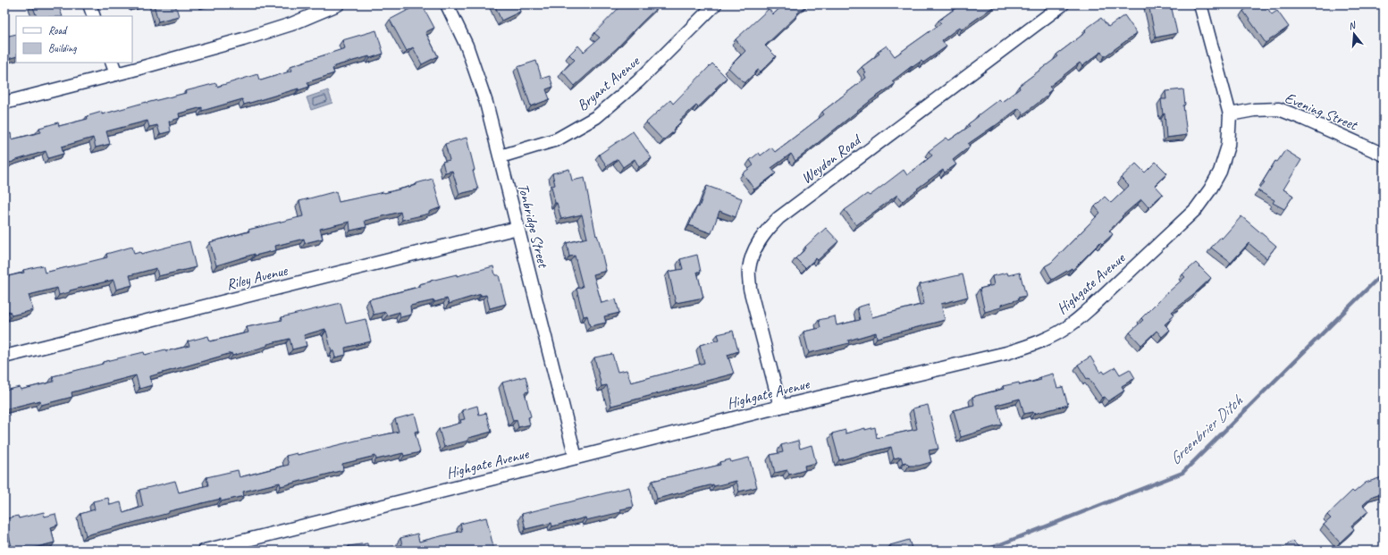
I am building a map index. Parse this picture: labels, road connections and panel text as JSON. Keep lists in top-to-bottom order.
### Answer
{
  "streets": {
    "street": [
      "Bryant Avenue",
      "Evening Street",
      "Weydon Road",
      "Tonbridge Street",
      "Riley Avenue",
      "Highgate Avenue"
    ]
  },
  "crossings": [
    ["Bryant Avenue", "Tonbridge Street"],
    ["Evening Street", "Highgate Avenue"],
    ["Weydon Road", "Highgate Avenue"],
    ["Tonbridge Street", "Riley Avenue"],
    ["Tonbridge Street", "Highgate Avenue"]
  ],
  "water": ["Greenbrier Ditch"],
  "legend": ["Road", "Building"],
  "north": "top"
}
